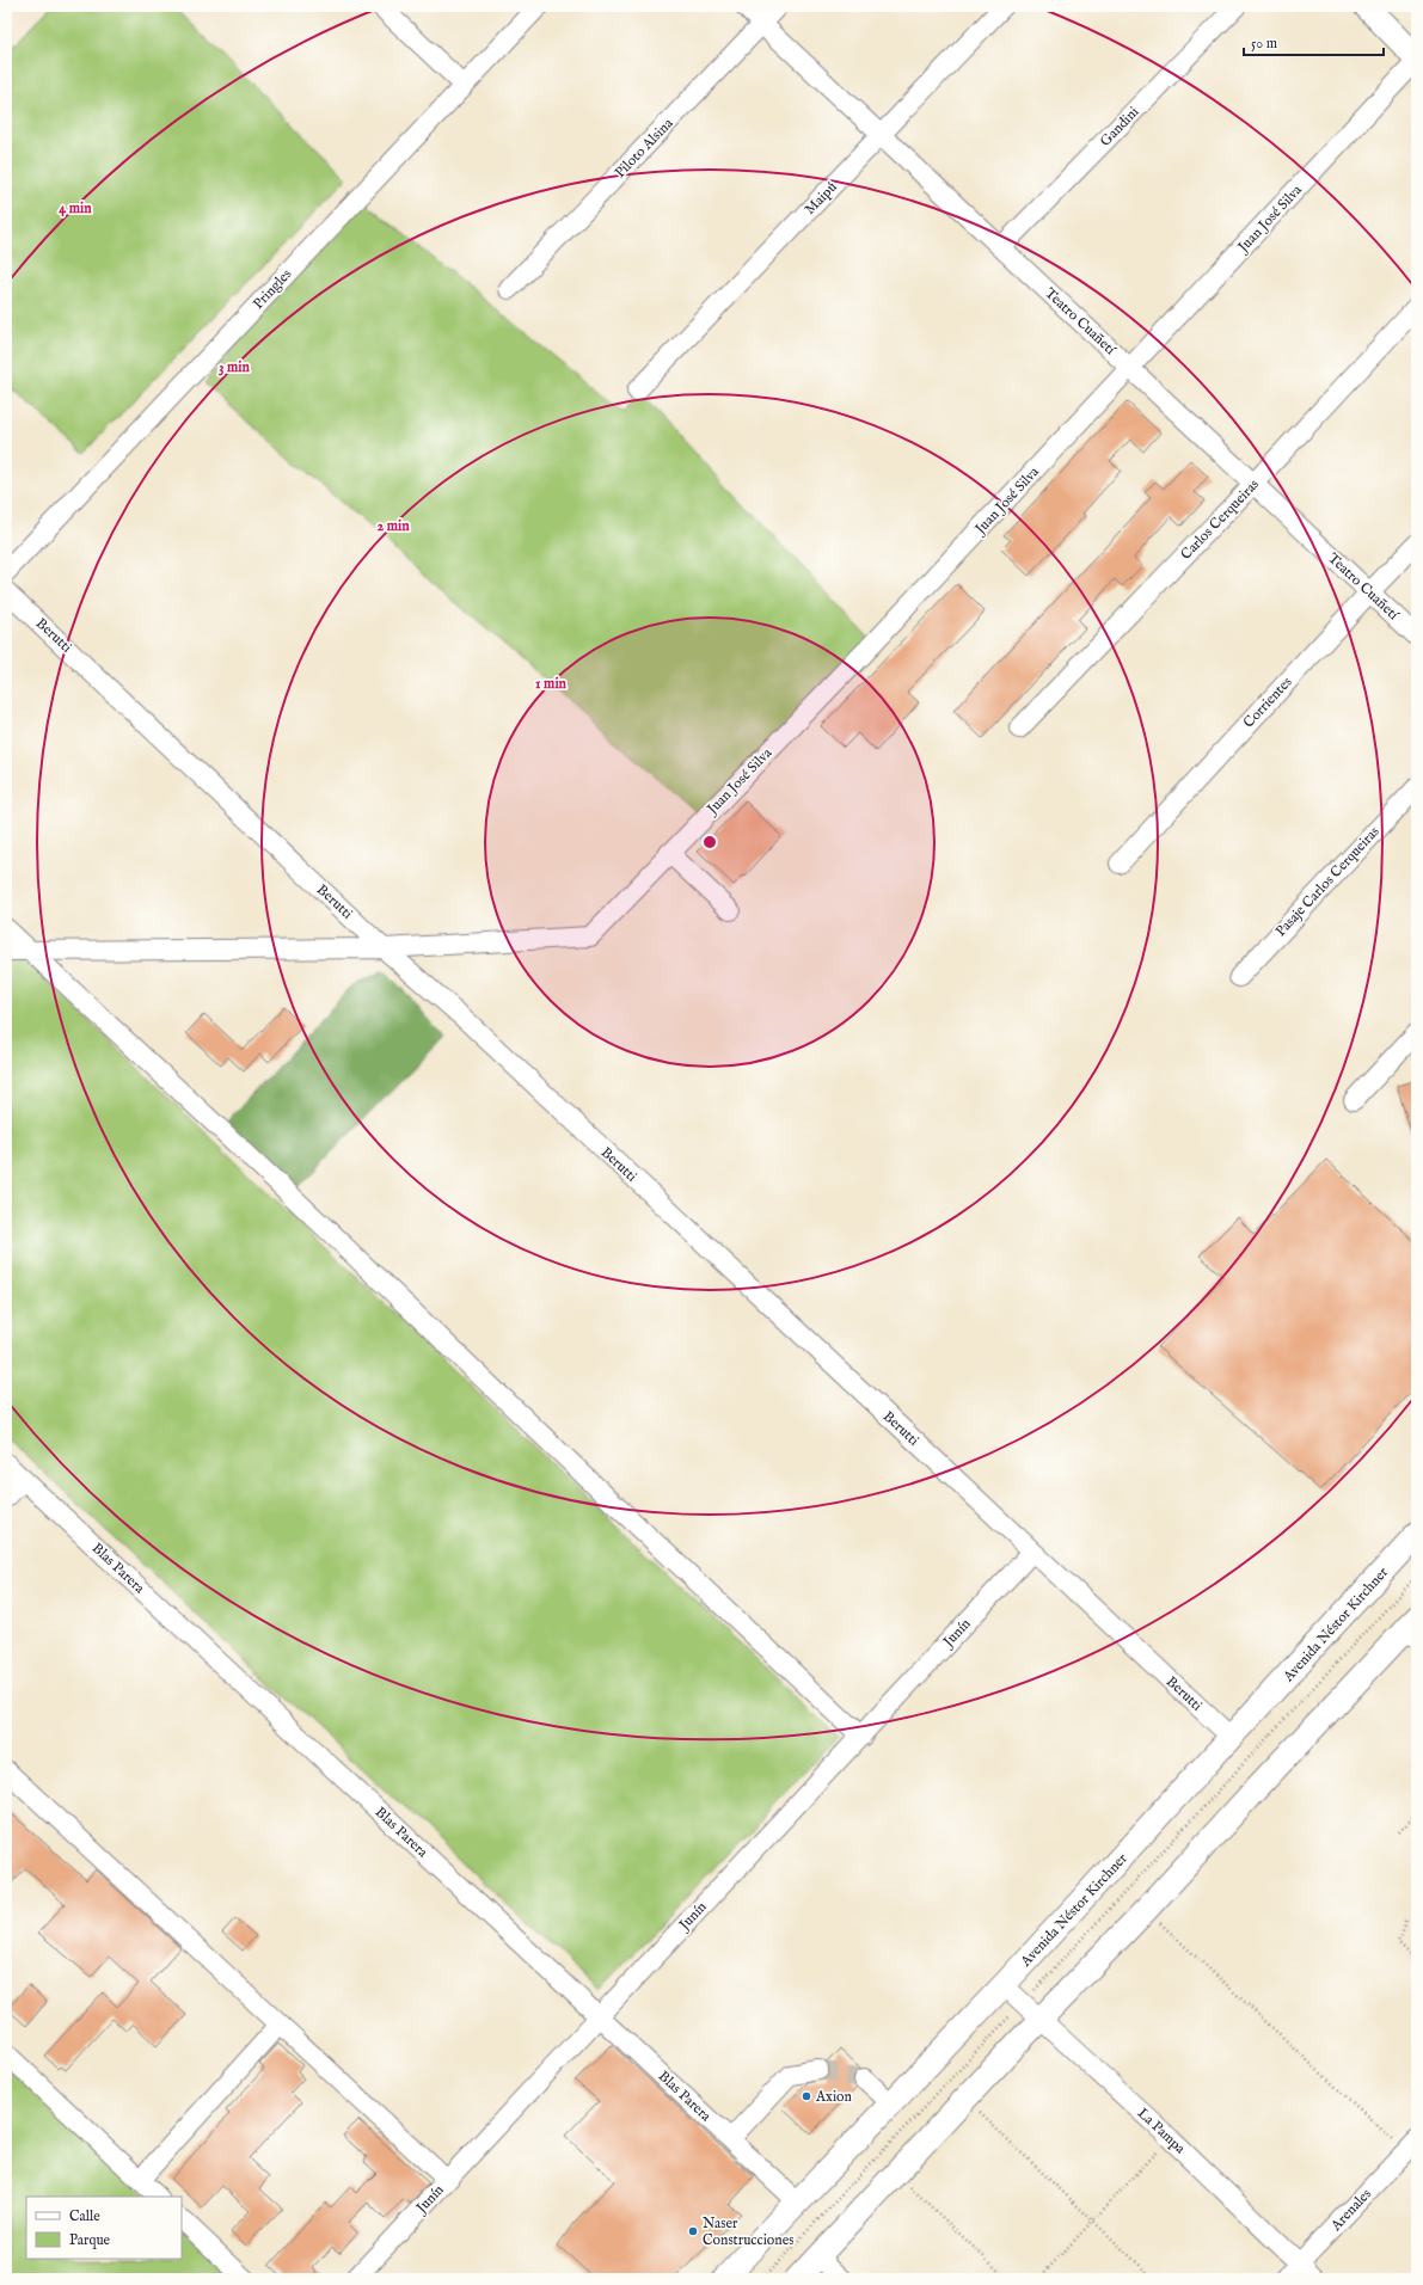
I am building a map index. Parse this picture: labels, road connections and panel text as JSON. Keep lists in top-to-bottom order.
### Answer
{
  "streets": {
    "main road": ["Avenida Néstor Kirchner"],
    "street": [
      "Gandini",
      "Piloto Alsina",
      "Maipú",
      "Juan José Silva",
      "Pringles",
      "Teatro Cuañetí",
      "Carlos Cerqueiras",
      "Berutti",
      "Corrientes",
      "Pasaje Carlos Cerqueiras",
      "Blas Parera",
      "Junín",
      "La Pampa",
      "Arenales"
    ]
  },
  "crossings": [
    ["Gandini", "Teatro Cuañetí"],
    ["Piloto Alsina", "Teatro Cuañetí"],
    ["Maipú", "Teatro Cuañetí"],
    ["Juan José Silva", "Teatro Cuañetí"],
    ["Juan José Silva", "Berutti"],
    ["Teatro Cuañetí", "Carlos Cerqueiras"],
    ["Teatro Cuañetí", "Corrientes"],
    ["Berutti", "Avenida Néstor Kirchner"],
    ["Berutti", "Junín"],
    ["Blas Parera", "Avenida Néstor Kirchner"],
    ["Blas Parera", "Junín"],
    ["Avenida Néstor Kirchner", "La Pampa"],
    ["La Pampa", "Arenales"]
  ],
  "places": ["Axion", "Naser Construcciones"],
  "legend": ["Calle", "Parque"],
  "scale_bar": "50 m",
  "rings": [
    "4 min",
    "3 min",
    "2 min",
    "1 min"
  ]
}
